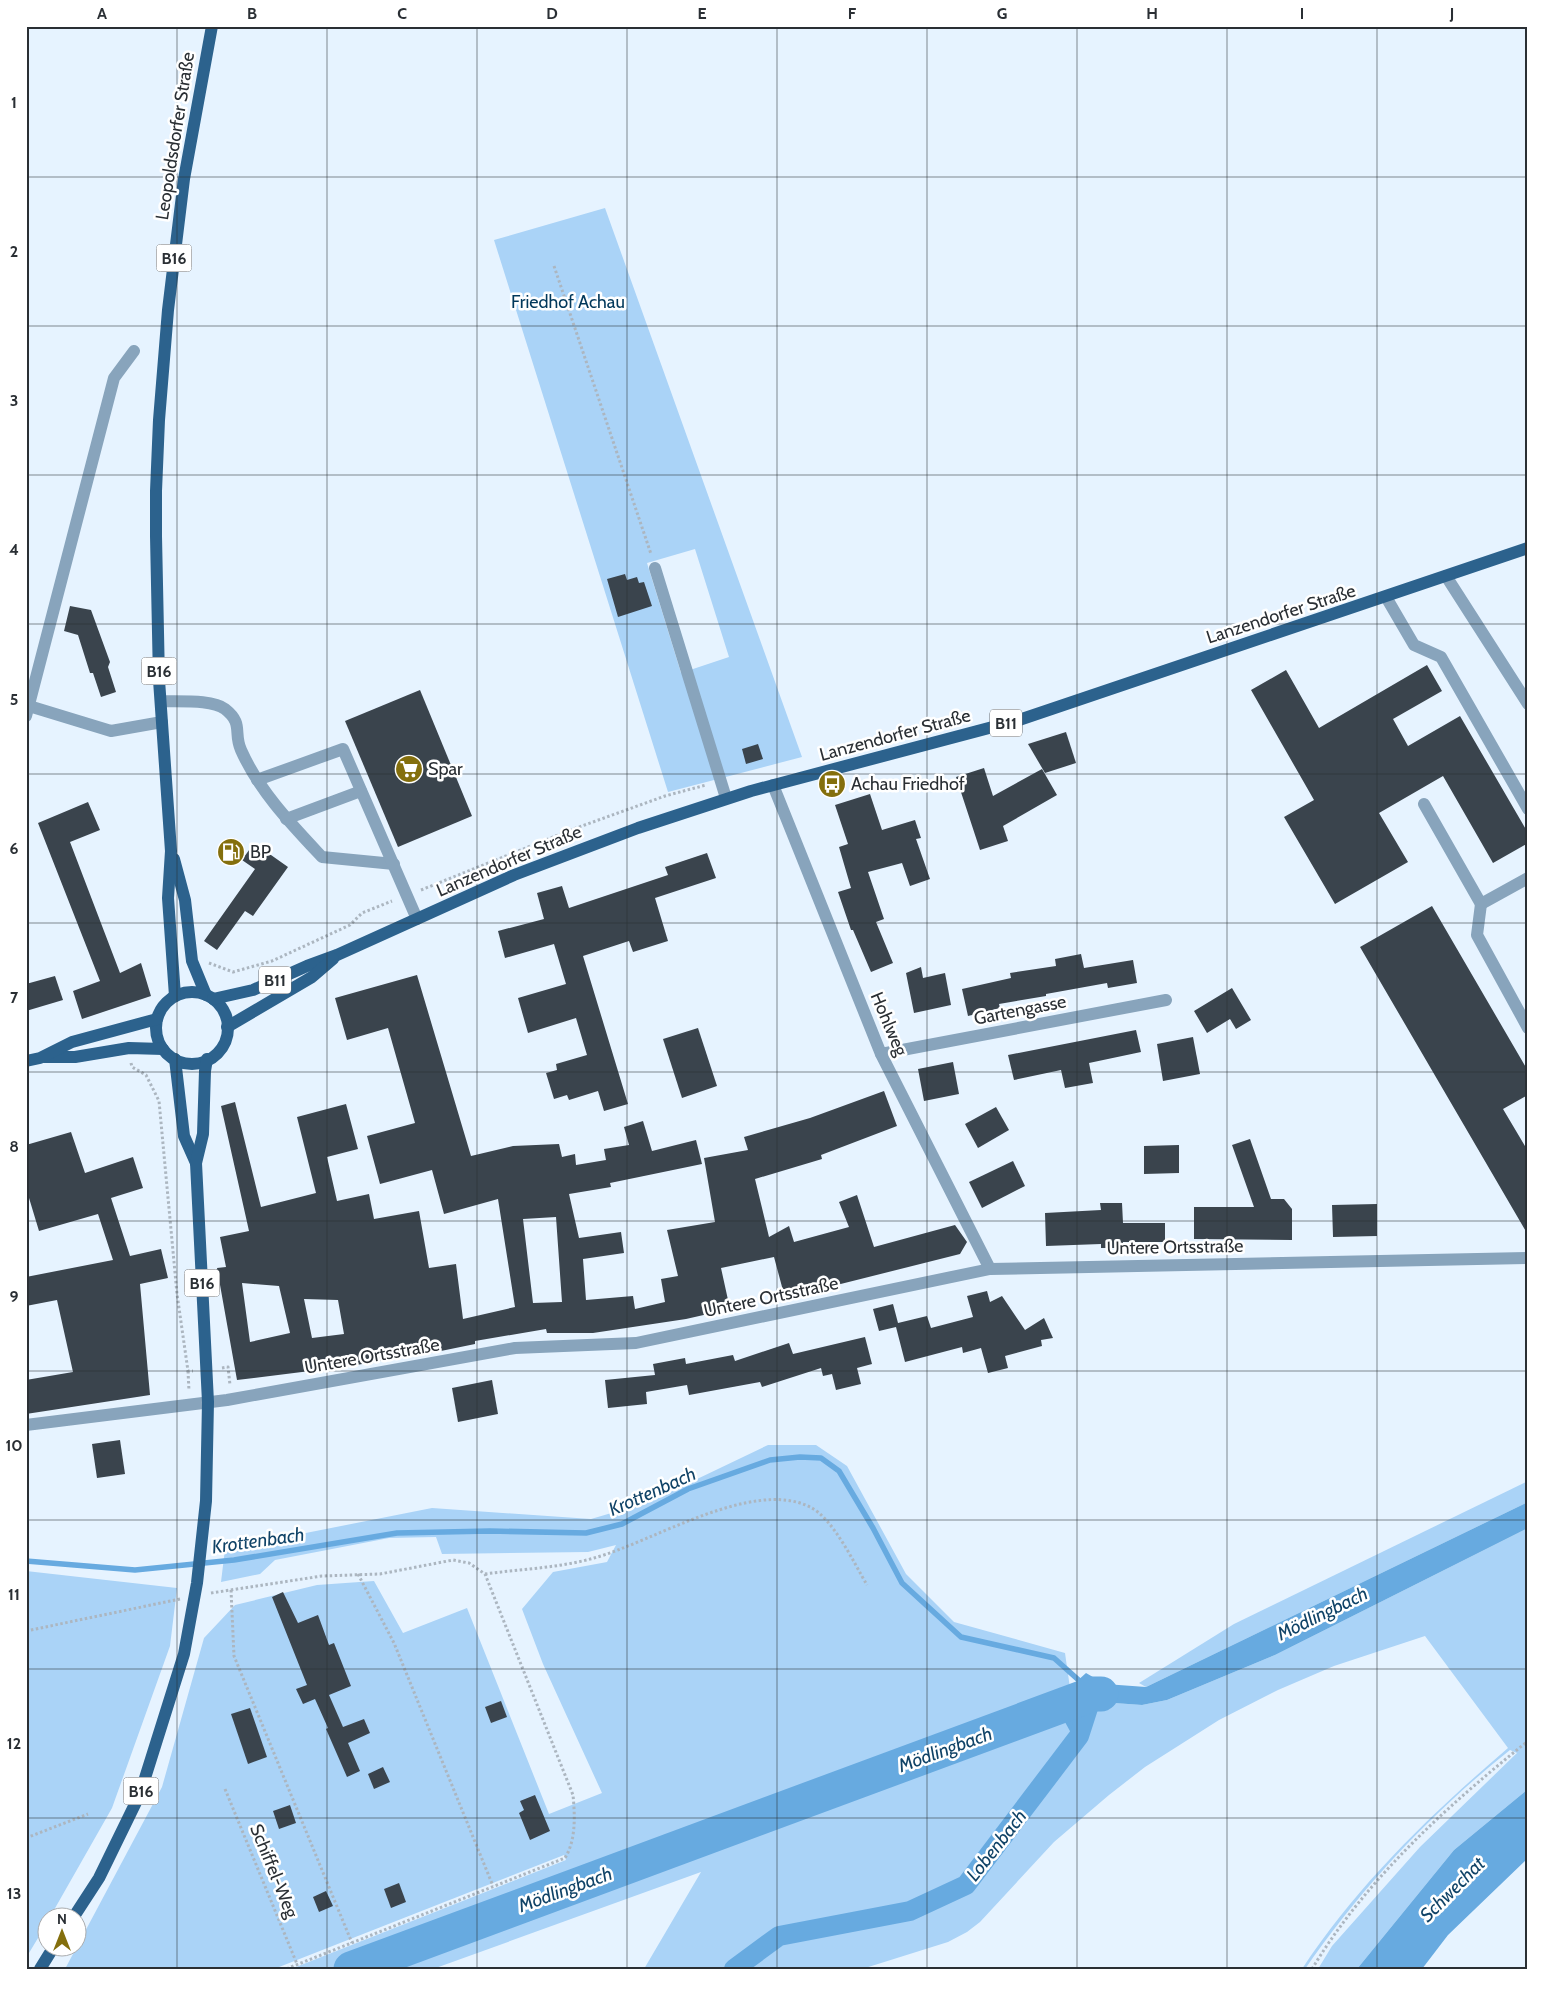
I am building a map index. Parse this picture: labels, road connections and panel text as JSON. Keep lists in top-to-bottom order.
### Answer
{
  "streets": {
    "main road": [
      "Leopoldsdorfer Straße",
      "B16",
      "Lanzendorfer Straße",
      "B11"
    ],
    "street": ["Gartengasse", "Hohlweg", "Untere Ortsstraße"],
    "path": ["Schiffel-Weg"]
  },
  "crossings": [
    ["Leopoldsdorfer Straße", "B16"],
    ["B16", "B11"],
    ["B16", "Untere Ortsstraße"],
    ["Lanzendorfer Straße", "B11"],
    ["Lanzendorfer Straße", "Hohlweg"],
    ["Gartengasse", "Hohlweg"],
    ["Hohlweg", "Untere Ortsstraße"]
  ],
  "water": [
    "Krottenbach",
    "Mödlingbach",
    "Lobenbach",
    "Schwechat"
  ],
  "parks": ["Friedhof Achau"],
  "places": {
    "supermarket": ["Spar"],
    "bus stop": ["Achau Friedhof"],
    "fuel station": ["BP"]
  },
  "north": "top",
  "grid": {
    "columns": [
      "A",
      "B",
      "C",
      "D",
      "E",
      "F",
      "G",
      "H",
      "I",
      "J"
    ],
    "rows": [
      "1",
      "2",
      "3",
      "4",
      "5",
      "6",
      "7",
      "8",
      "9",
      "10",
      "11",
      "12",
      "13"
    ]
  }
}
